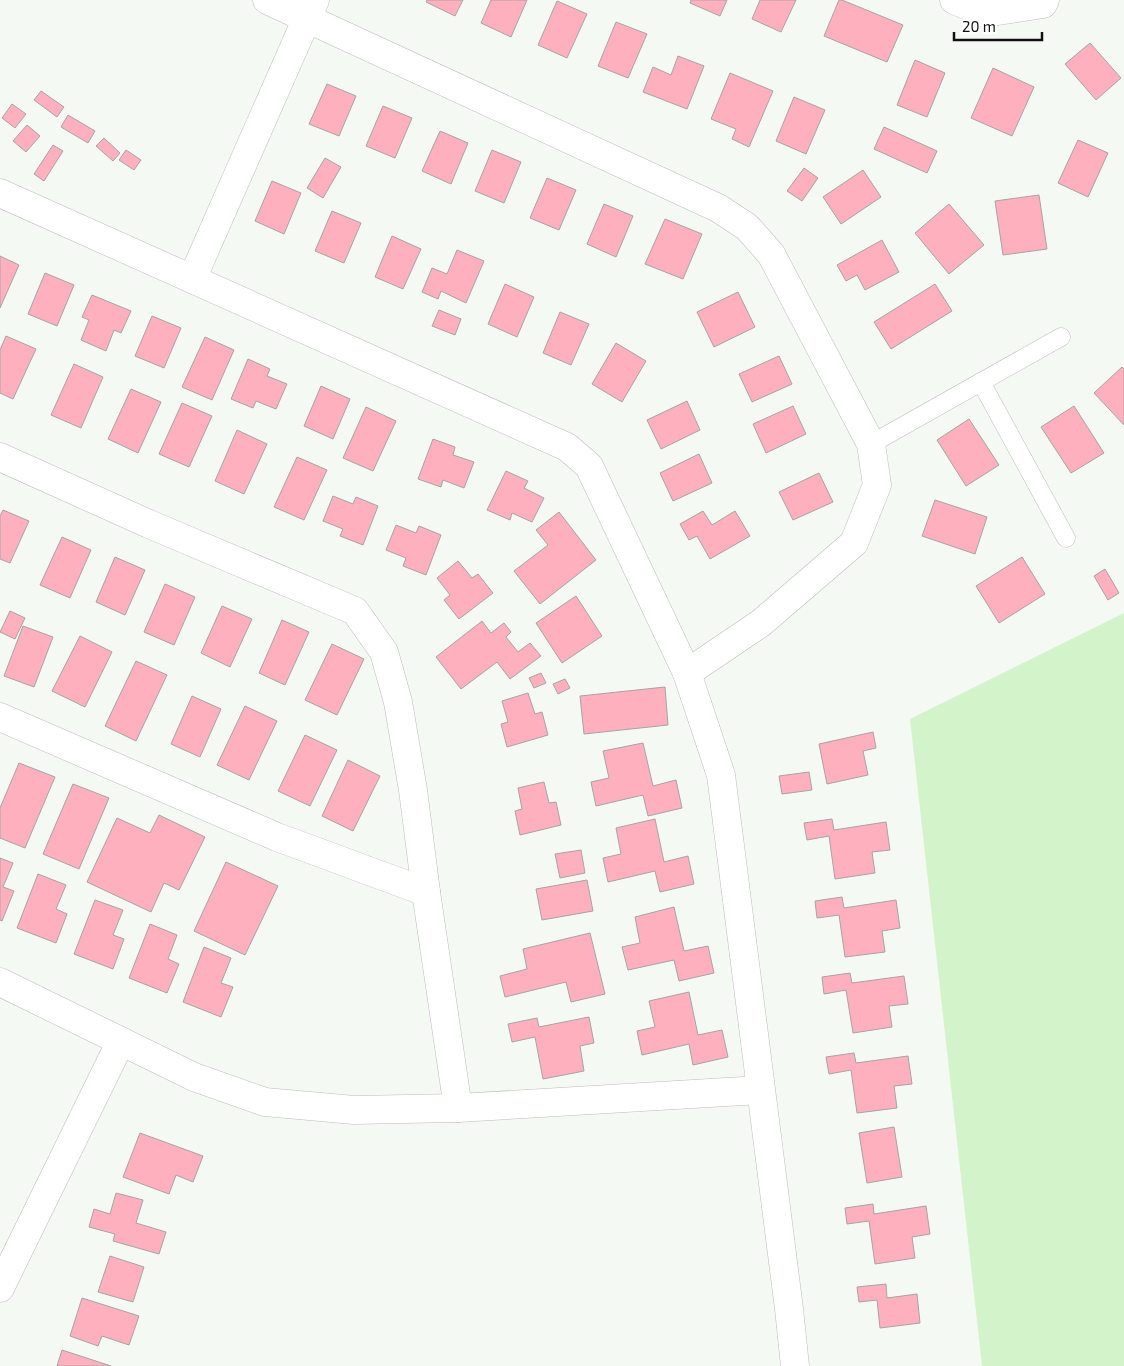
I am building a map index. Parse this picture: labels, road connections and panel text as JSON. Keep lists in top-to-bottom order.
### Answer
{
  "scale_bar": "20 m"
}
